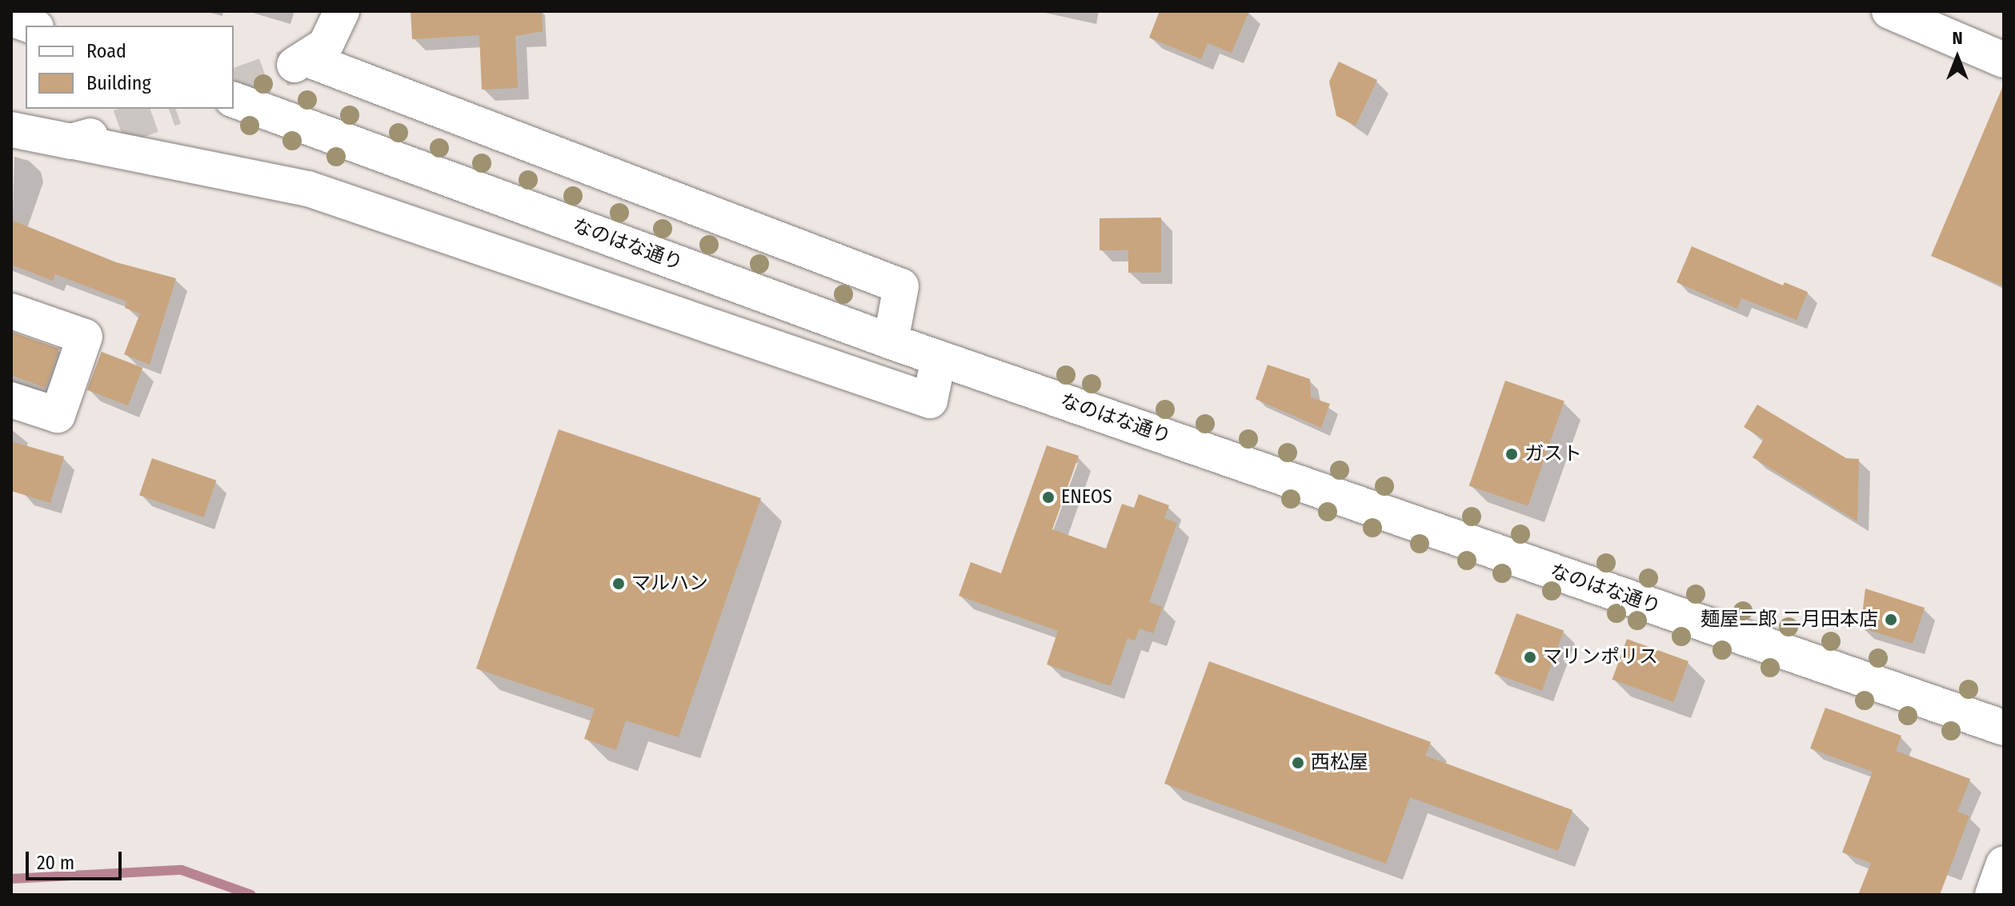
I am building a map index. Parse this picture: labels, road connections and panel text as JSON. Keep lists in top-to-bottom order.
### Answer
{
  "streets": {
    "street": ["なのはな通り"]
  },
  "places": [
    "ガスト",
    "ENEOS",
    "マルハン",
    "麺屋二郎 二月田本店",
    "マリンポリス",
    "西松屋"
  ],
  "legend": ["Road", "Building"],
  "scale_bar": "20 m",
  "north": "top"
}
